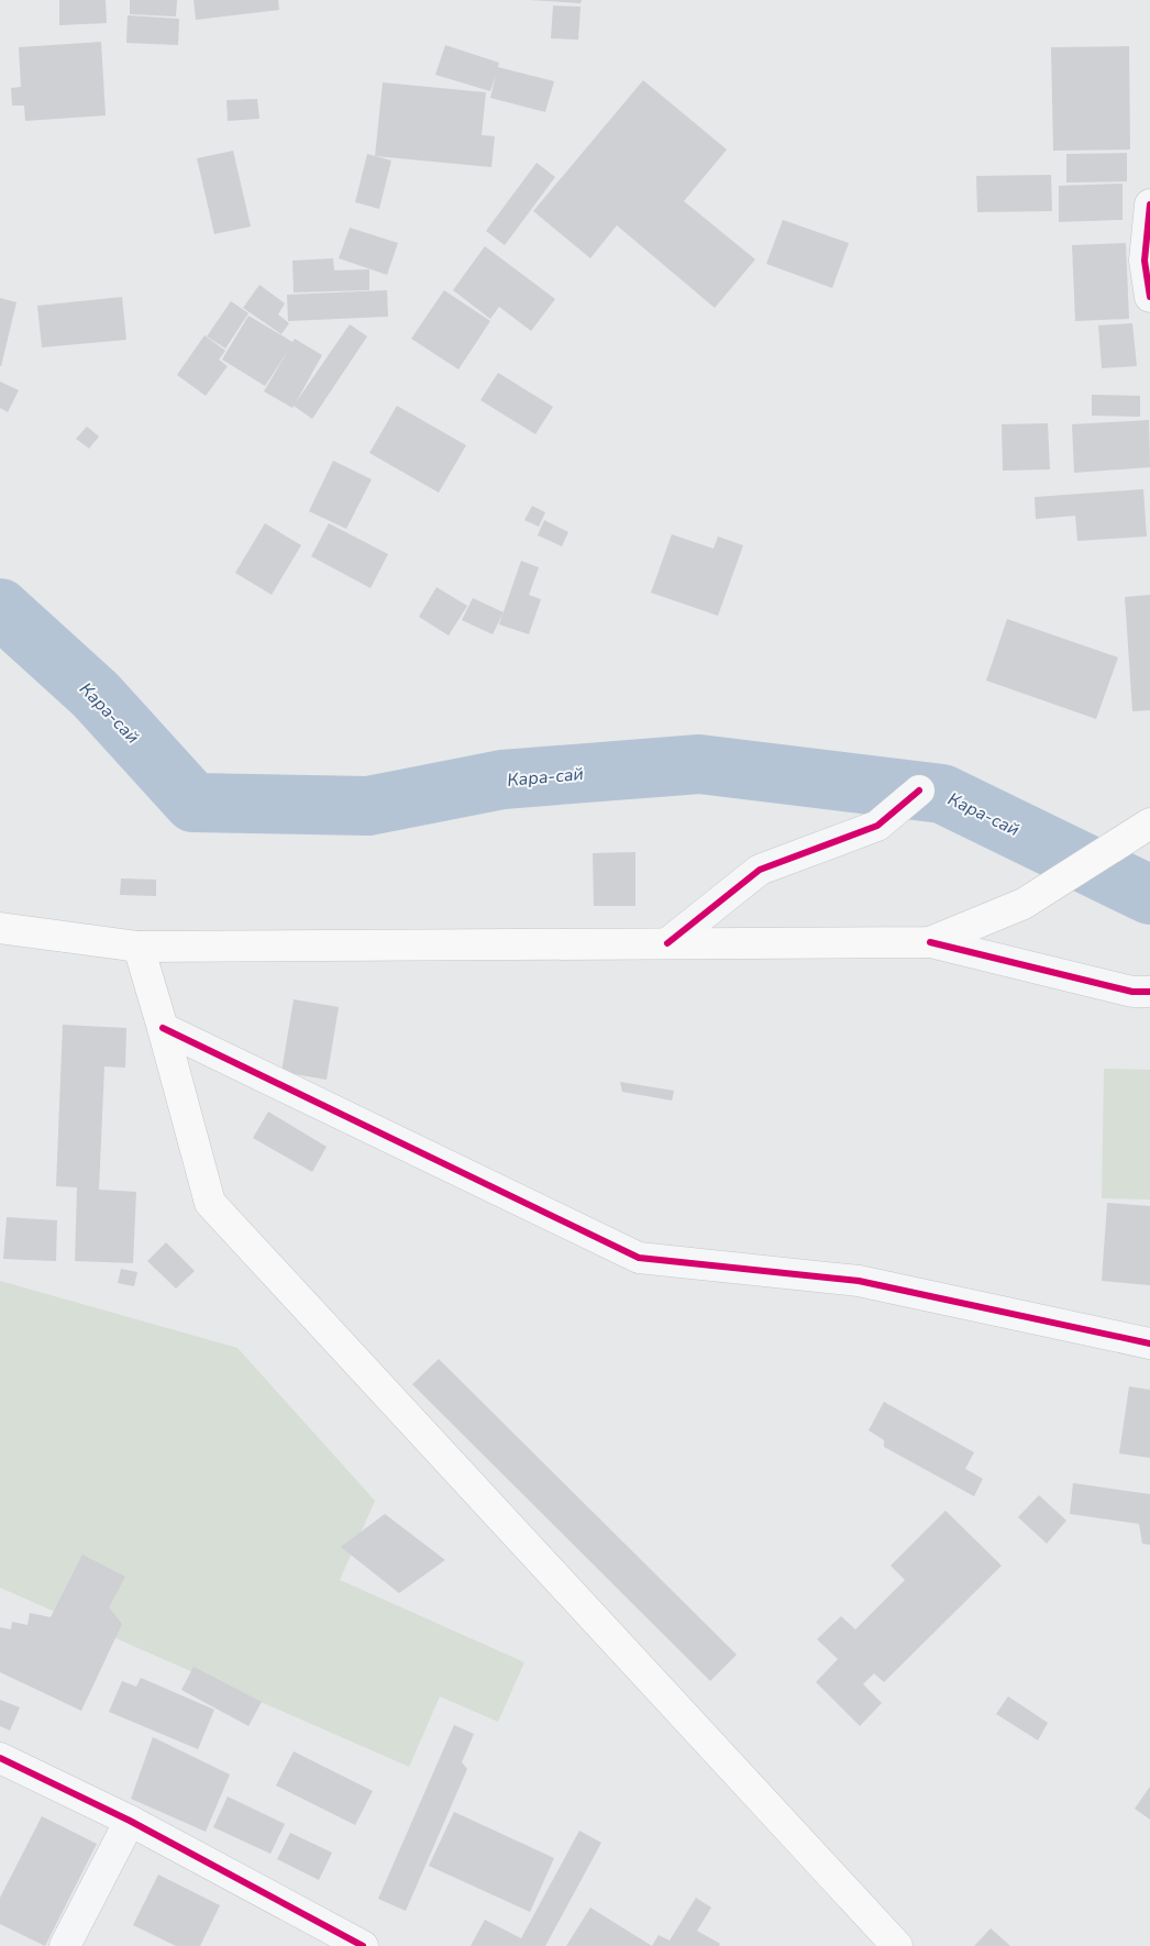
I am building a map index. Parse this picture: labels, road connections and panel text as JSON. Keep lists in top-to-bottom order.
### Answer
{
  "water": ["Кара-сай"]
}
